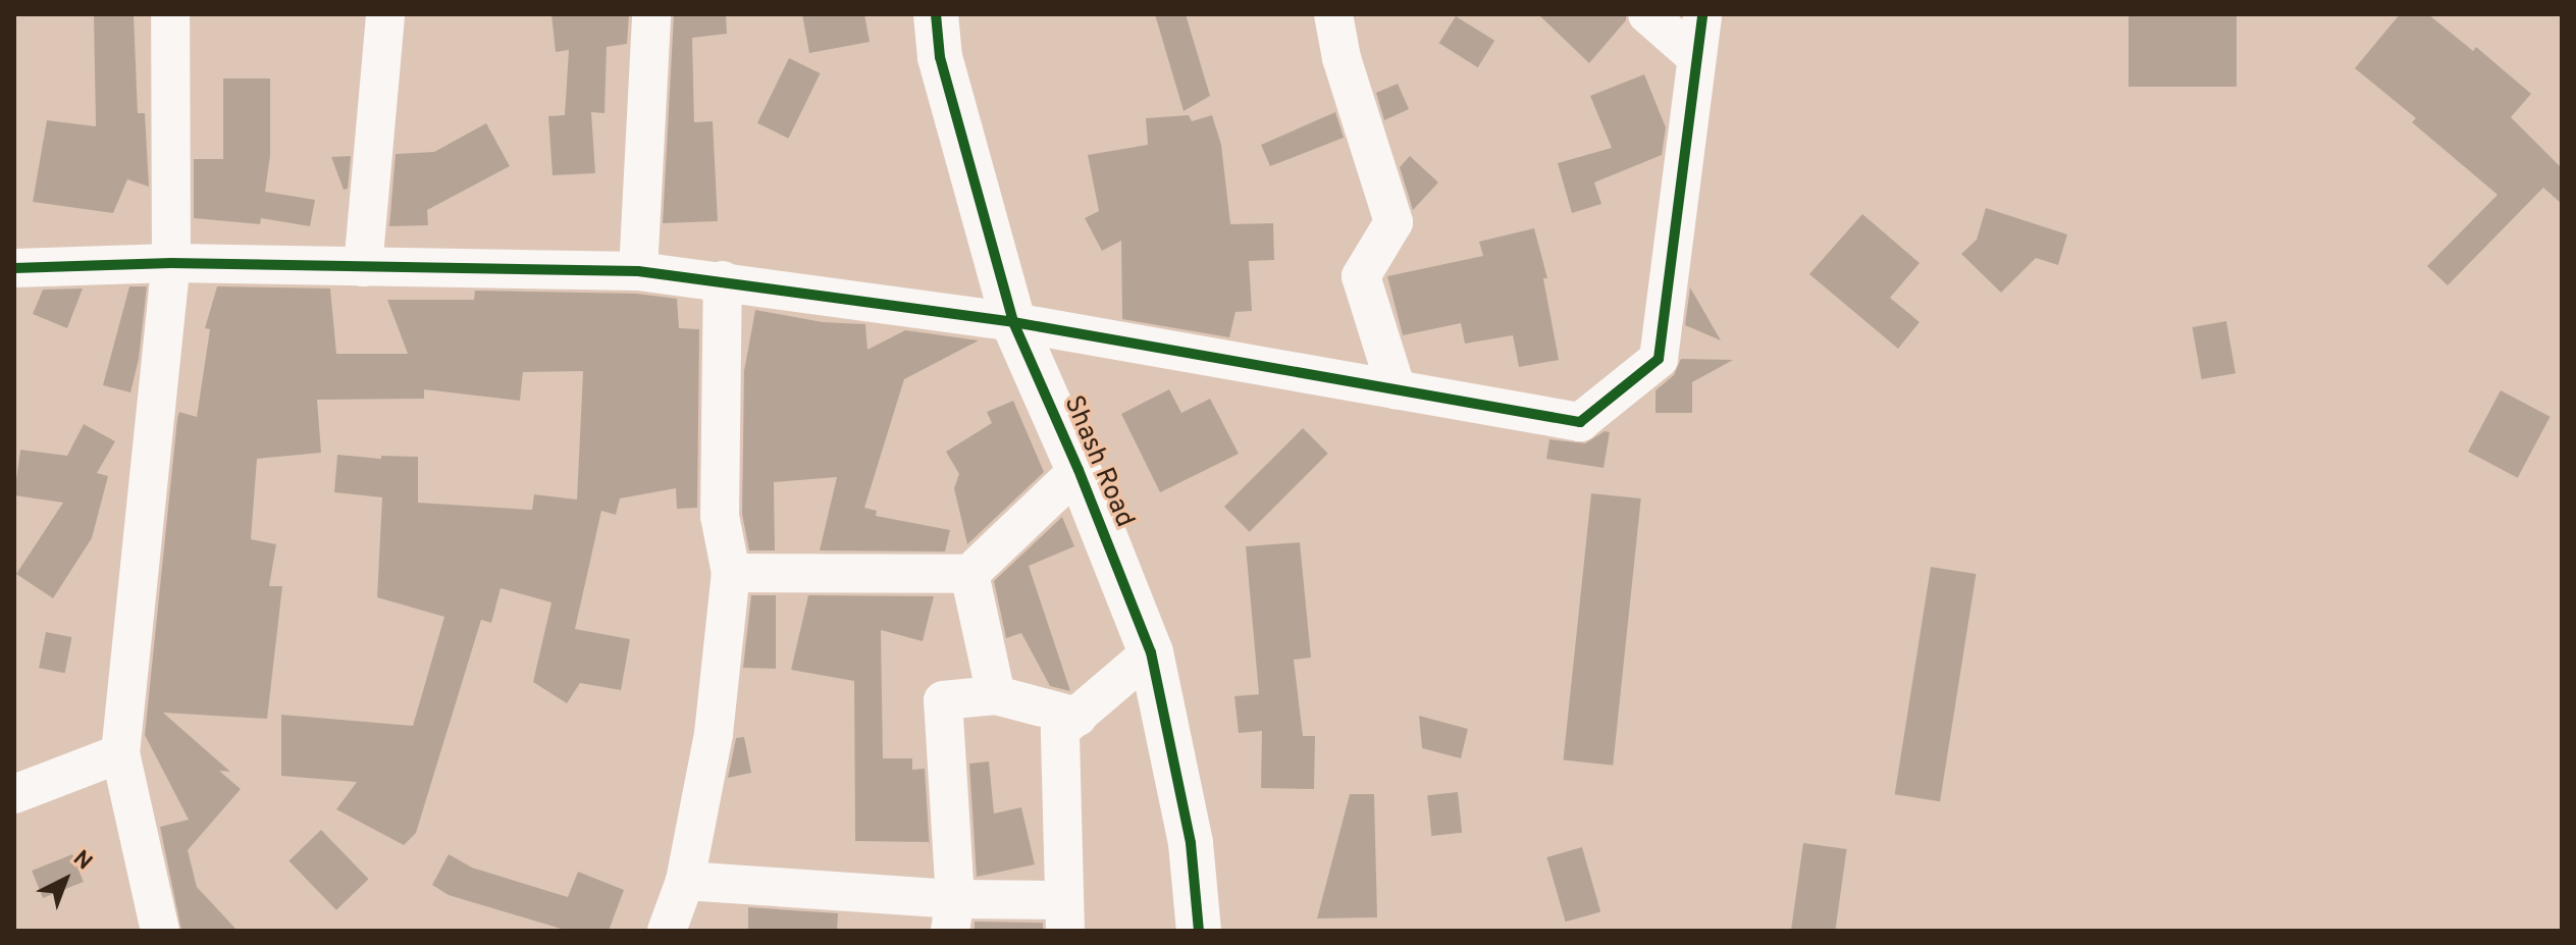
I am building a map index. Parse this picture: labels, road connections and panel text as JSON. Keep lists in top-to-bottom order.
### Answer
{
  "streets": {
    "street": ["Shash Road"]
  },
  "north": "top right"
}
